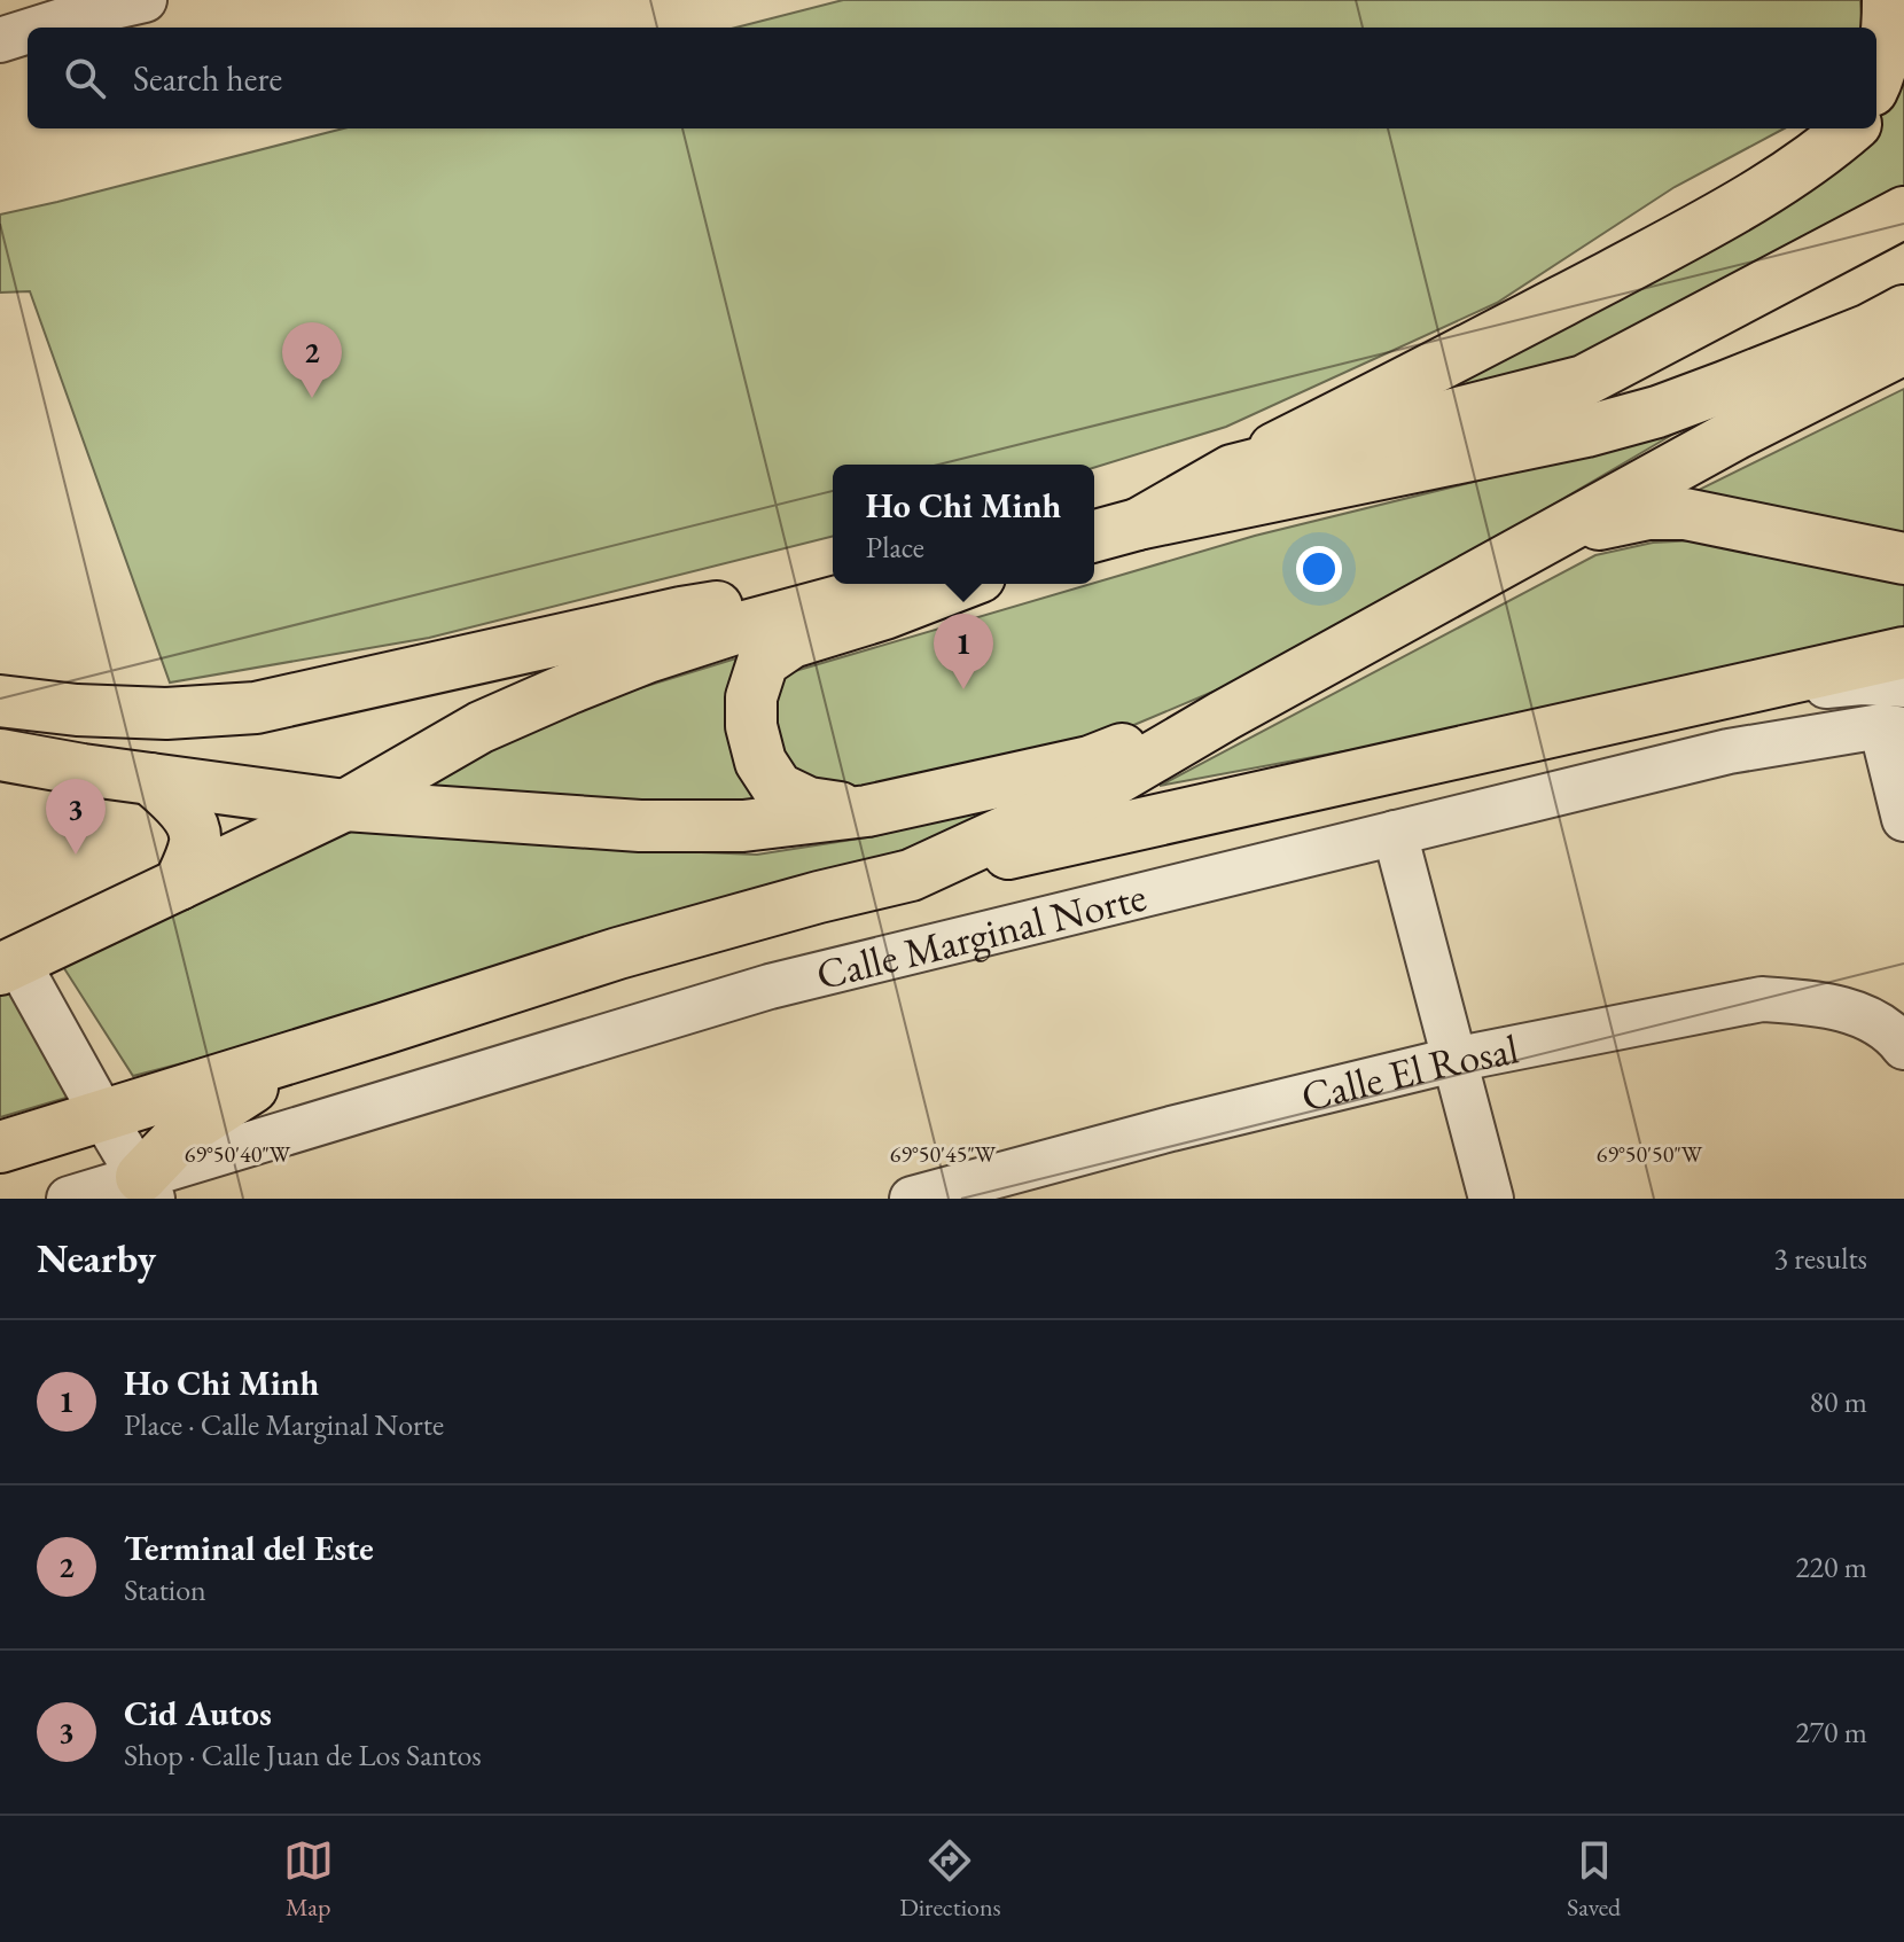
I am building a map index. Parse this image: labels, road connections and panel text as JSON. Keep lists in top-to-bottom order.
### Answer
{
  "streets": {
    "street": ["Calle Marginal Norte", "Calle El Rosal"]
  },
  "page": {
    "search": "Search here",
    "pins": ["2", "1", "3"],
    "popup": ["Ho Chi Minh", "Place"],
    "heading": ["Nearby", "3 results"],
    "list": [
      {
        "mark": "1",
        "name": "Ho Chi Minh",
        "note": "Place · Calle Marginal Norte",
        "value": "80 m"
      },
      {
        "mark": "2",
        "name": "Terminal del Este",
        "note": "Station",
        "value": "220 m"
      },
      {
        "mark": "3",
        "name": "Cid Autos",
        "note": "Shop · Calle Juan de Los Santos",
        "value": "270 m"
      }
    ],
    "nav": ["Map", "Directions", "Saved"]
  },
  "coordinates": ["69°50'40\"W", "69°50'45\"W", "69°50'50\"W"]
}
